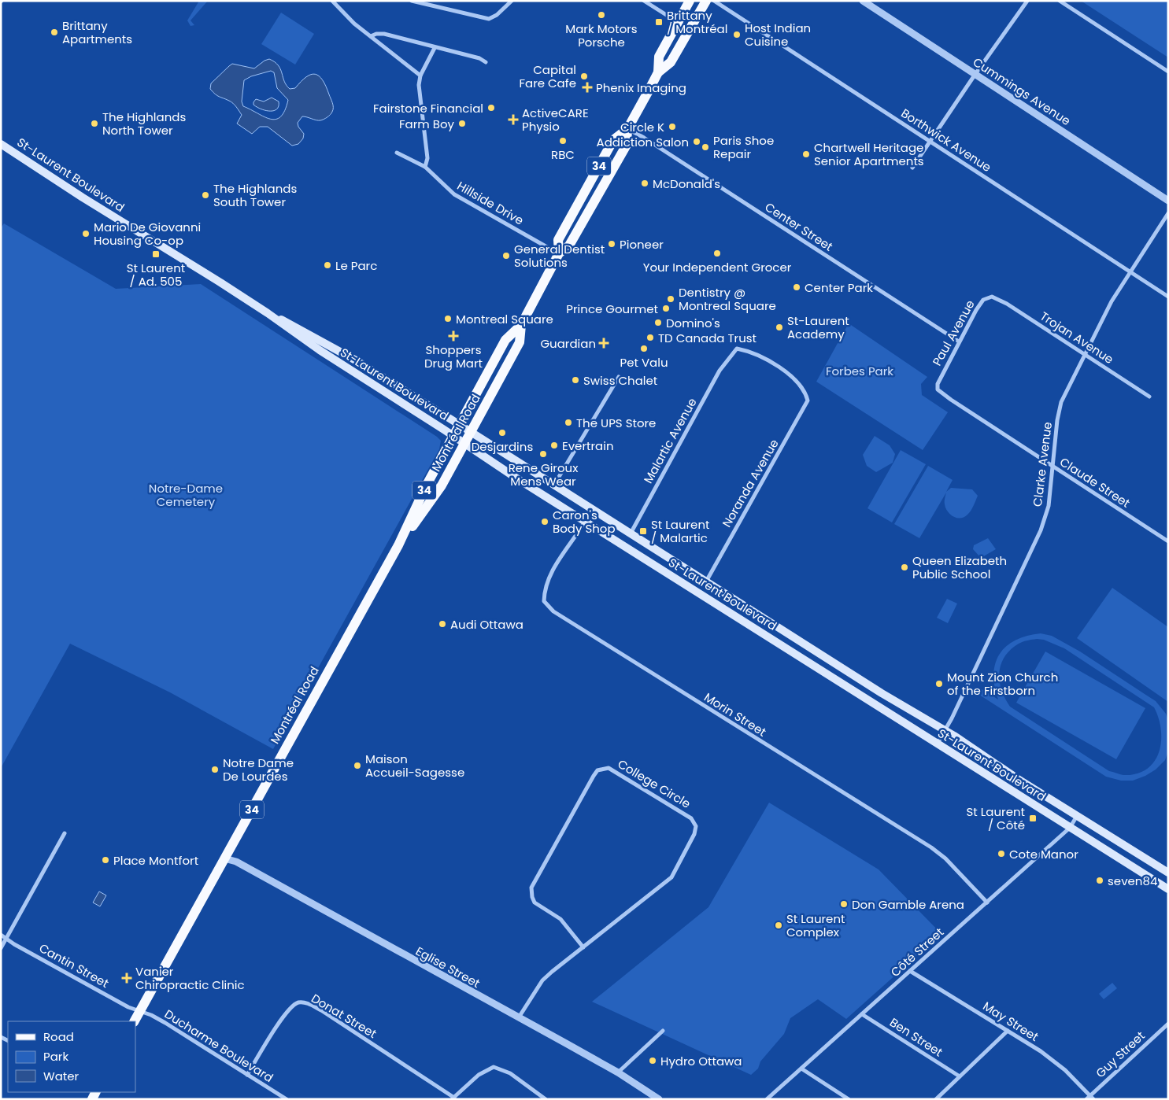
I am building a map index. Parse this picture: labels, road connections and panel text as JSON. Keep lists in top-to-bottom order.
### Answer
{
  "streets": {
    "main road": ["34", "St-Laurent Boulevard", "Montréal Road"],
    "street": [
      "Cummings Avenue",
      "Borthwick Avenue",
      "Hillside Drive",
      "Center Street",
      "Paul Avenue",
      "Trojan Avenue",
      "Malartic Avenue",
      "Clarke Avenue",
      "Claude Street",
      "Noranda Avenue",
      "Morin Street",
      "College Circle",
      "Côté Street",
      "Cantin Street",
      "Eglise Street",
      "Donat Street",
      "May Street",
      "Ben Street",
      "Ducharme Boulevard",
      "Guy Street"
    ]
  },
  "crossings": [
    ["Borthwick Avenue", "Clarke Avenue"],
    ["St-Laurent Boulevard", "Montréal Road"],
    ["St-Laurent Boulevard", "Malartic Avenue"],
    ["St-Laurent Boulevard", "Clarke Avenue"],
    ["St-Laurent Boulevard", "Noranda Avenue"],
    ["St-Laurent Boulevard", "Morin Street"],
    ["St-Laurent Boulevard", "Côté Street"],
    ["Hillside Drive", "Montréal Road"],
    ["Center Street", "Paul Avenue"],
    ["Center Street", "Montréal Road"],
    ["Paul Avenue", "Trojan Avenue"],
    ["Paul Avenue", "Claude Street"],
    ["Trojan Avenue", "Clarke Avenue"],
    ["Montréal Road", "Cantin Street"],
    ["Montréal Road", "Eglise Street"],
    ["Montréal Road", "Ducharme Boulevard"],
    ["Malartic Avenue", "Noranda Avenue"],
    ["Clarke Avenue", "Claude Street"],
    ["Morin Street", "Côté Street"],
    ["College Circle", "Eglise Street"],
    ["Côté Street", "May Street"],
    ["Côté Street", "Ben Street"],
    ["Cantin Street", "Ducharme Boulevard"],
    ["Donat Street", "Ducharme Boulevard"],
    ["May Street", "Guy Street"]
  ],
  "parks": ["Forbes Park", "Notre-Dame Cemetery"],
  "places": {
    "other": [
      "Mark Motors Porsche",
      "Brittany Apartments",
      "Host Indian Cuisine",
      "Capital Fare Cafe",
      "Fairstone Financial",
      "The Highlands North Tower",
      "Farm Boy",
      "Circle K",
      "RBC",
      "Addiction Salon",
      "Paris Shoe Repair",
      "Chartwell Heritage Senior Apartments",
      "McDonald's",
      "The Highlands South Tower",
      "Mario De Giovanni Housing Co-op",
      "Pioneer",
      "Your Independent Grocer",
      "General Dentist Solutions",
      "Le Parc",
      "Center Park",
      "Dentistry @ Montreal Square",
      "Prince Gourmet",
      "Montreal Square",
      "Domino's",
      "St-Laurent Academy",
      "TD Canada Trust",
      "Pet Valu",
      "Swiss Chalet",
      "The UPS Store",
      "Desjardins",
      "Evertrain",
      "Rene Giroux Mens Wear",
      "Caron's Body Shop",
      "Queen Elizabeth Public School",
      "Audi Ottawa",
      "Mount Zion Church of the Firstborn",
      "Maison Accueil-Sagesse",
      "Notre Dame De Lourdes",
      "Cote Manor",
      "Place Montfort",
      "seven84",
      "Don Gamble Arena",
      "St Laurent Complex",
      "Hydro Ottawa"
    ],
    "transit": [
      "Brittany / Montréal",
      "St Laurent / Ad. 505",
      "St Laurent / Malartic",
      "St Laurent / Côté"
    ],
    "health": [
      "Phenix Imaging",
      "ActiveCARE Physio",
      "Shoppers Drug Mart",
      "Guardian",
      "Vanier Chiropractic Clinic"
    ]
  },
  "legend": ["Road", "Park", "Water"]
}
